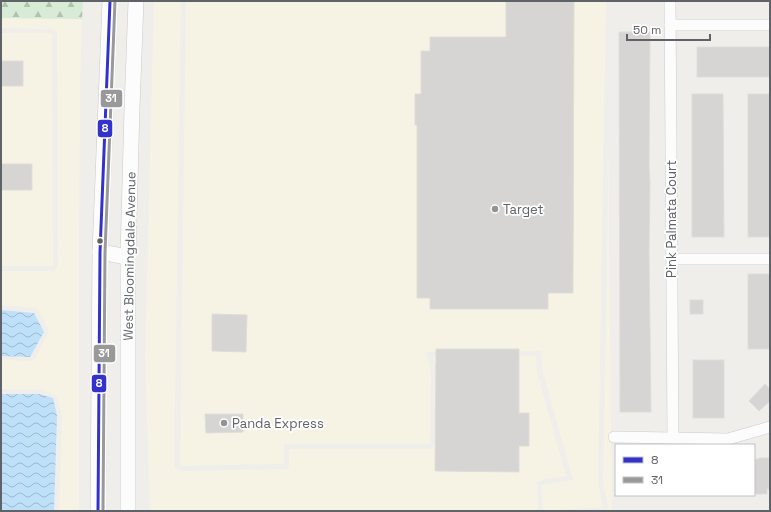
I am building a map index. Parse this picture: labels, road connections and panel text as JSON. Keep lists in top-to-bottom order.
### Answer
{
  "streets": {
    "main road": ["West Bloomingdale Avenue"],
    "street": ["Pink Palmata Court"]
  },
  "places": ["Target", "Panda Express"],
  "lines": ["transit line 8", "transit line 31"],
  "legend": ["8", "31"],
  "scale_bar": "50 m"
}
